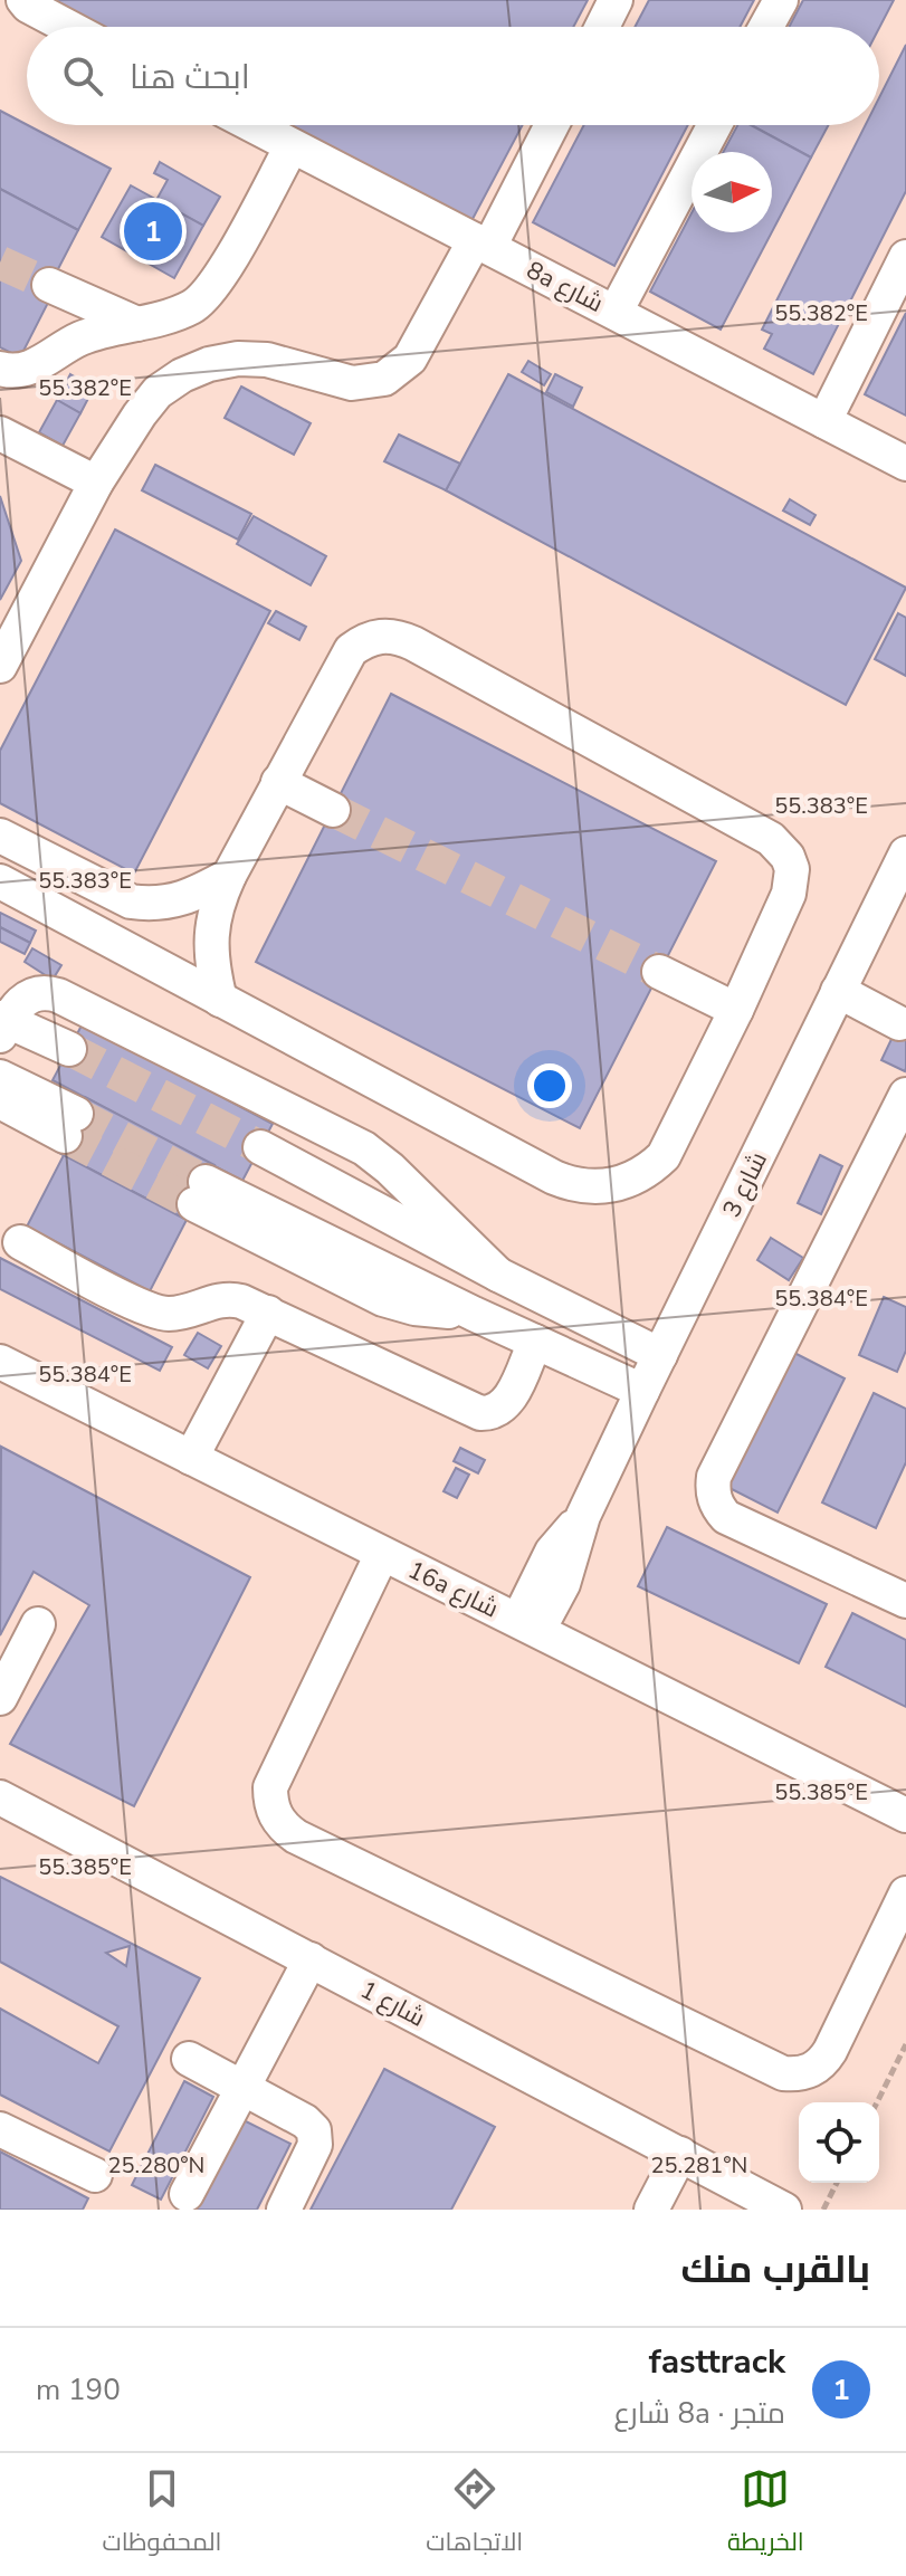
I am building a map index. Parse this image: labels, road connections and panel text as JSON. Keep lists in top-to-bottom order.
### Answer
{
  "streets": {
    "street": [
      "8a شارع",
      "شارع 3",
      "16a شارع",
      "شارع 1"
    ]
  },
  "crossings": [
    ["شارع 3", "16a شارع"]
  ],
  "north": "right",
  "page": {
    "search": "ابحث هنا",
    "pins": "1",
    "heading": "بالقرب منك",
    "list": [
      {
        "mark": "1",
        "name": "fasttrack",
        "note": "متجر · 8a شارع",
        "value": "190 m"
      }
    ],
    "nav": ["الخريطة", "الاتجاهات", "المحفوظات"]
  },
  "coordinates": [
    "55.382°E",
    "55.383°E",
    "55.384°E",
    "55.385°E",
    "25.280°N",
    "25.281°N"
  ]
}
